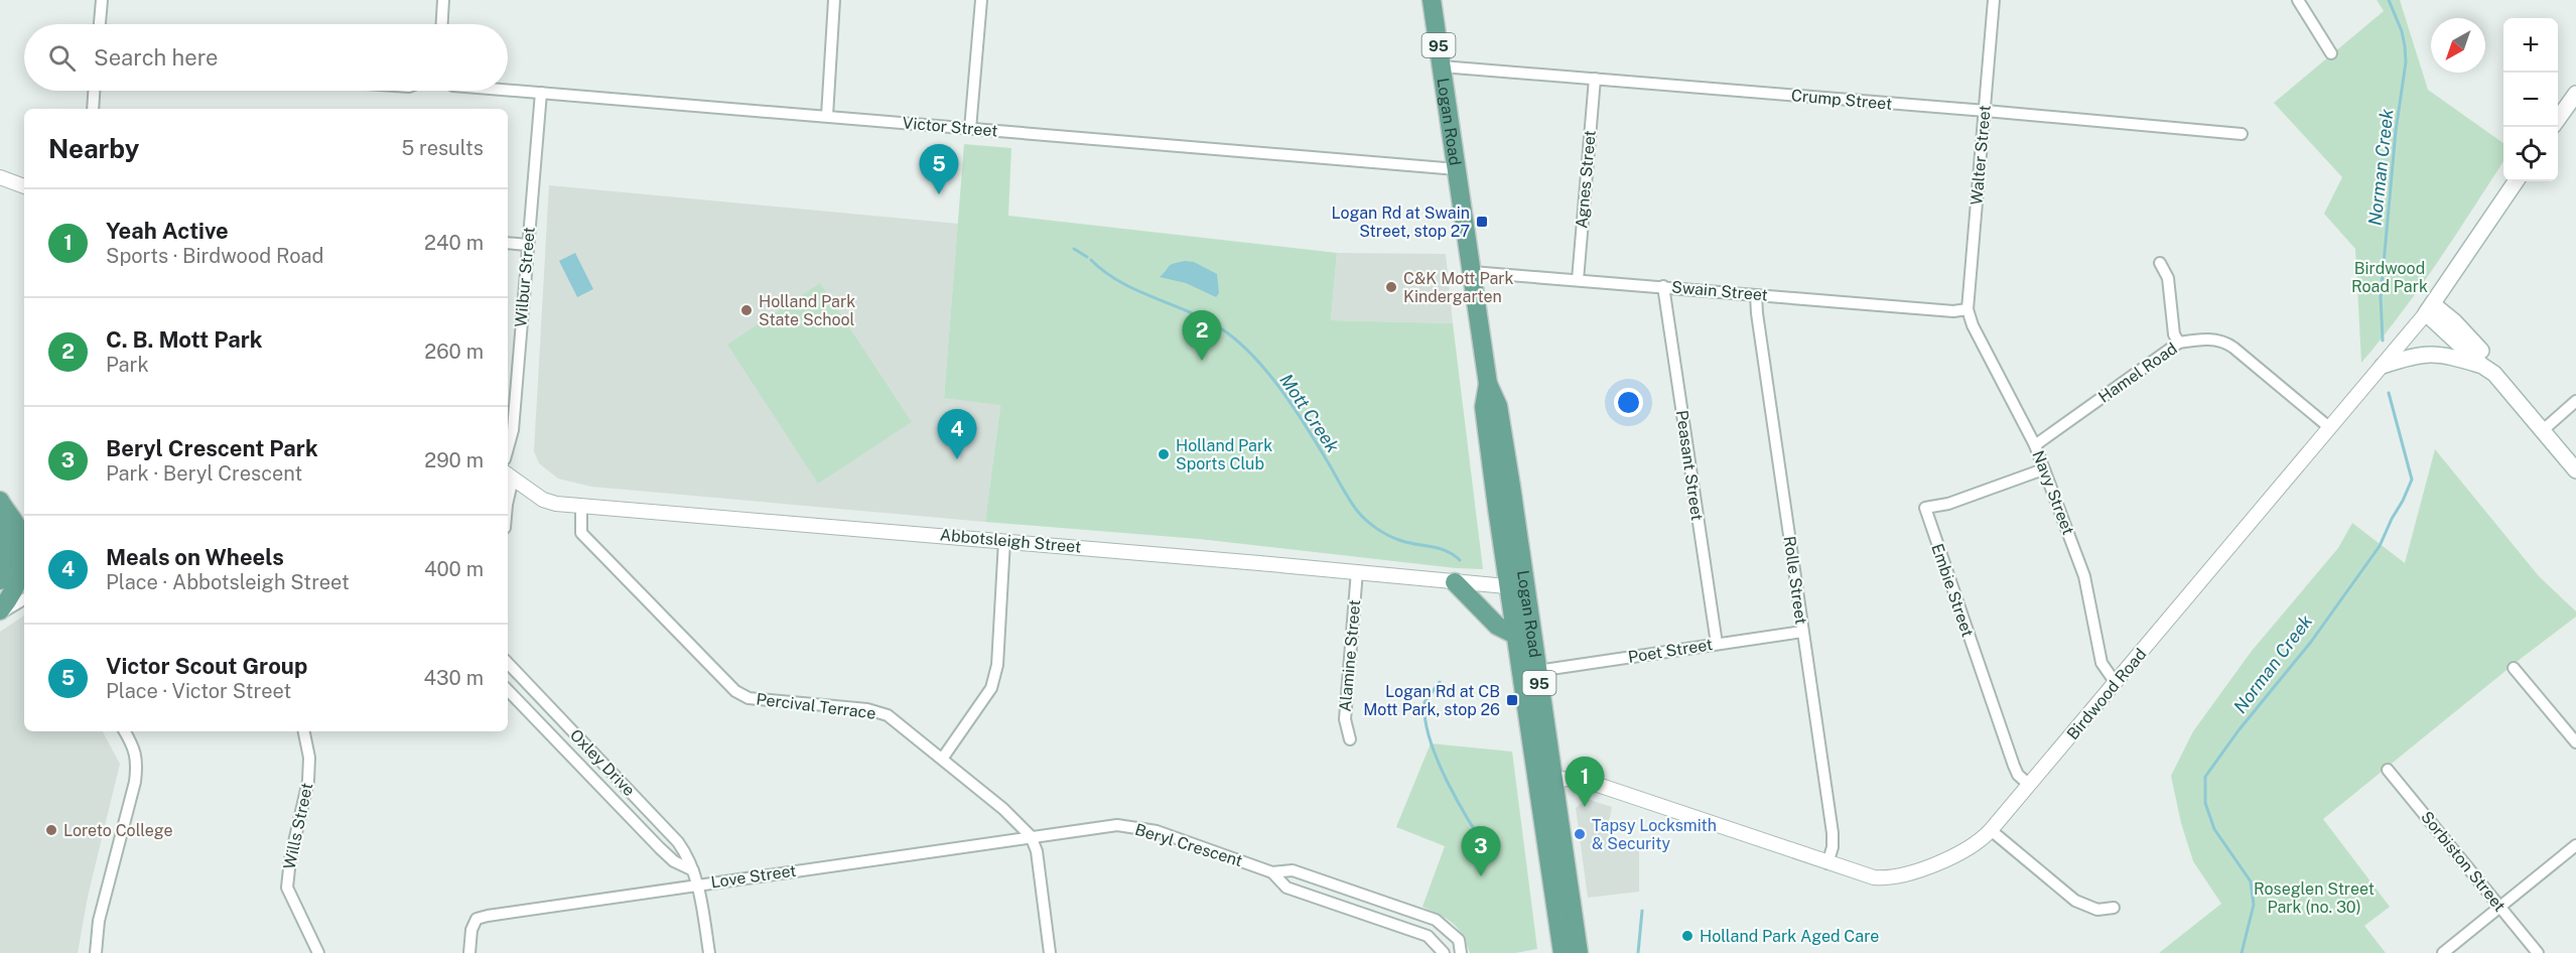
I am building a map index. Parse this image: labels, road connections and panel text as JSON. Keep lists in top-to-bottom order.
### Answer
{
  "streets": {
    "main road": ["95", "Logan Road"],
    "street": [
      "Crump Street",
      "Victor Street",
      "Walter Street",
      "Agnes Street",
      "Wilbur Street",
      "Swain Street",
      "Hamel Road",
      "Peasant Street",
      "Navy Street",
      "Abbotsleigh Street",
      "Rolle Street",
      "Embie Street",
      "Poet Street",
      "Alamine Street",
      "Birdwood Road",
      "Percival Terrace",
      "Oxley Drive",
      "Wills Street",
      "Beryl Crescent",
      "Sorbiston Street",
      "Love Street"
    ]
  },
  "crossings": [
    ["Crump Street", "Logan Road"],
    ["Crump Street", "Walter Street"],
    ["Crump Street", "Agnes Street"],
    ["Logan Road", "Victor Street"],
    ["Logan Road", "Swain Street"],
    ["Logan Road", "Abbotsleigh Street"],
    ["Logan Road", "Poet Street"],
    ["Logan Road", "Birdwood Road"],
    ["Victor Street", "Wilbur Street"],
    ["Walter Street", "Swain Street"],
    ["Walter Street", "Navy Street"],
    ["Agnes Street", "Swain Street"],
    ["Swain Street", "Peasant Street"],
    ["Swain Street", "Navy Street"],
    ["Swain Street", "Rolle Street"],
    ["Hamel Road", "Navy Street"],
    ["Hamel Road", "Birdwood Road"],
    ["Peasant Street", "Poet Street"],
    ["Navy Street", "Embie Street"],
    ["Navy Street", "Birdwood Road"],
    ["Abbotsleigh Street", "Alamine Street"],
    ["Abbotsleigh Street", "Percival Terrace"],
    ["Rolle Street", "Poet Street"],
    ["Rolle Street", "Birdwood Road"],
    ["Embie Street", "Birdwood Road"],
    ["Percival Terrace", "Beryl Crescent"],
    ["Percival Terrace", "Love Street"],
    ["Oxley Drive", "Love Street"],
    ["Beryl Crescent", "Love Street"]
  ],
  "water": ["Norman Creek", "Mott Creek"],
  "parks": ["Birdwood Road Park", "Roseglen Street Park (no. 30)"],
  "places": {
    "transit": ["Logan Rd at Swain Street, stop 27", "Logan Rd at CB Mott Park, stop 26"],
    "other": [
      "C&K Mott Park Kindergarten",
      "Holland Park State School",
      "Holland Park Sports Club",
      "Loreto College",
      "Tapsy Locksmith & Security",
      "Holland Park Aged Care"
    ]
  },
  "north": "bottom left",
  "page": {
    "map_buttons": ["+", "−"],
    "search": "Search here",
    "heading": ["Nearby", "5 results"],
    "pins": [
      "5",
      "2",
      "4",
      "1",
      "3"
    ],
    "list": [
      {
        "mark": "1",
        "name": "Yeah Active",
        "note": "Sports · Birdwood Road",
        "value": "240 m"
      },
      {
        "mark": "2",
        "name": "C. B. Mott Park",
        "note": "Park",
        "value": "260 m"
      },
      {
        "mark": "3",
        "name": "Beryl Crescent Park",
        "note": "Park · Beryl Crescent",
        "value": "290 m"
      },
      {
        "mark": "4",
        "name": "Meals on Wheels",
        "note": "Place · Abbotsleigh Street",
        "value": "400 m"
      },
      {
        "mark": "5",
        "name": "Victor Scout Group",
        "note": "Place · Victor Street",
        "value": "430 m"
      }
    ]
  }
}
